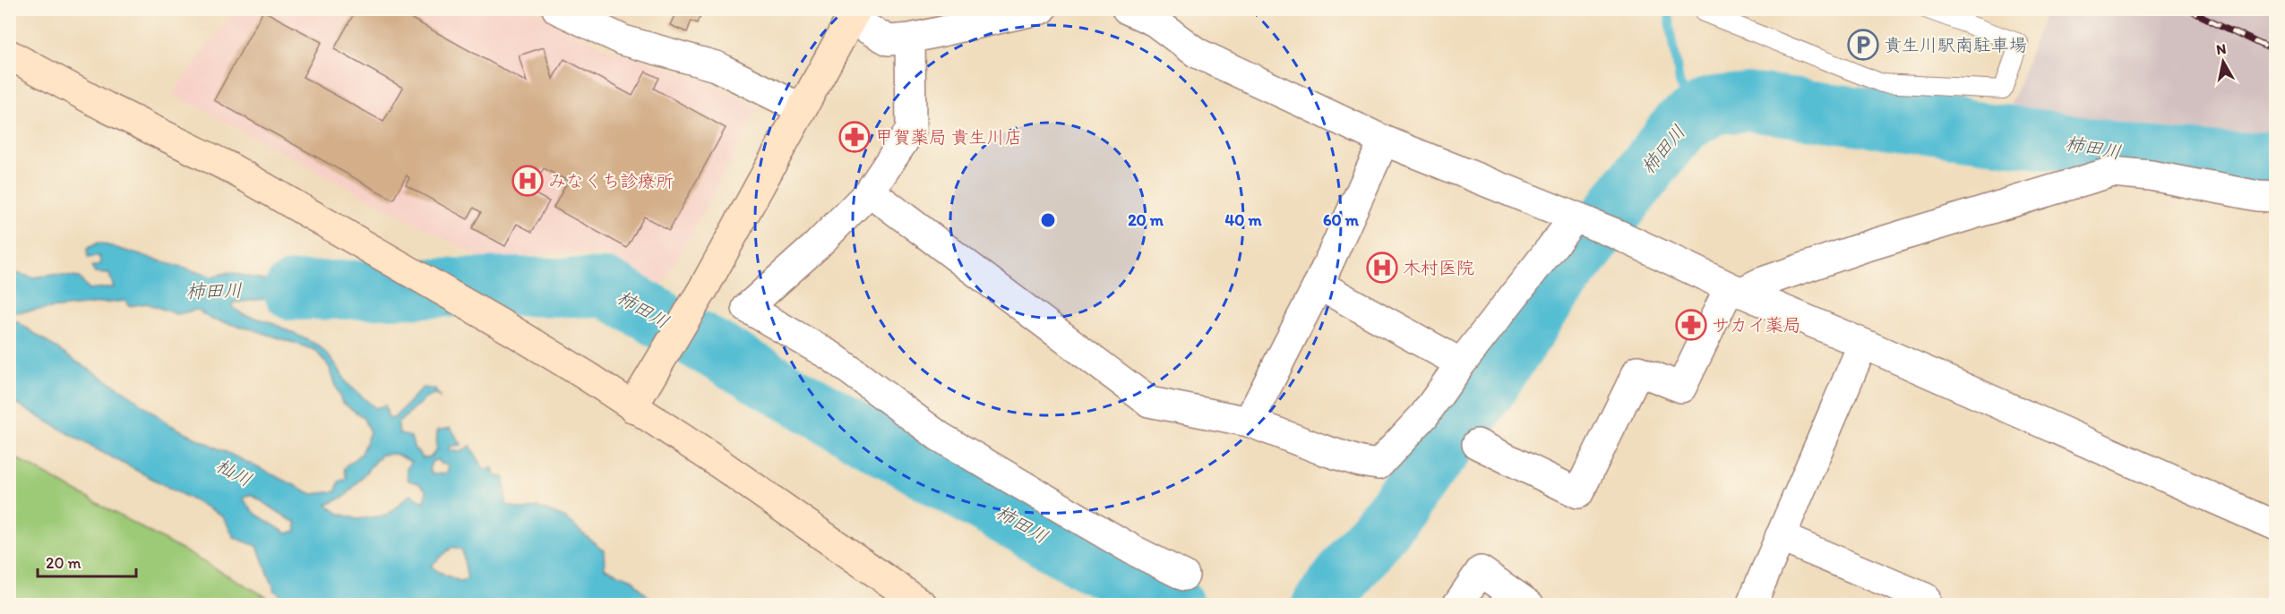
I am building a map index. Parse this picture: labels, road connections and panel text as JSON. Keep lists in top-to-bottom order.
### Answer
{
  "water": ["柿田川", "杣川"],
  "places": {
    "parking": ["貴生川駅南駐車場"],
    "pharmacy": ["甲賀薬局 貴生川店", "サカイ薬局"],
    "hospital": ["みなくち診療所", "木村医院"]
  },
  "scale_bar": "20 m",
  "north": "top",
  "rings": ["20 m", "40 m", "60 m"]
}
